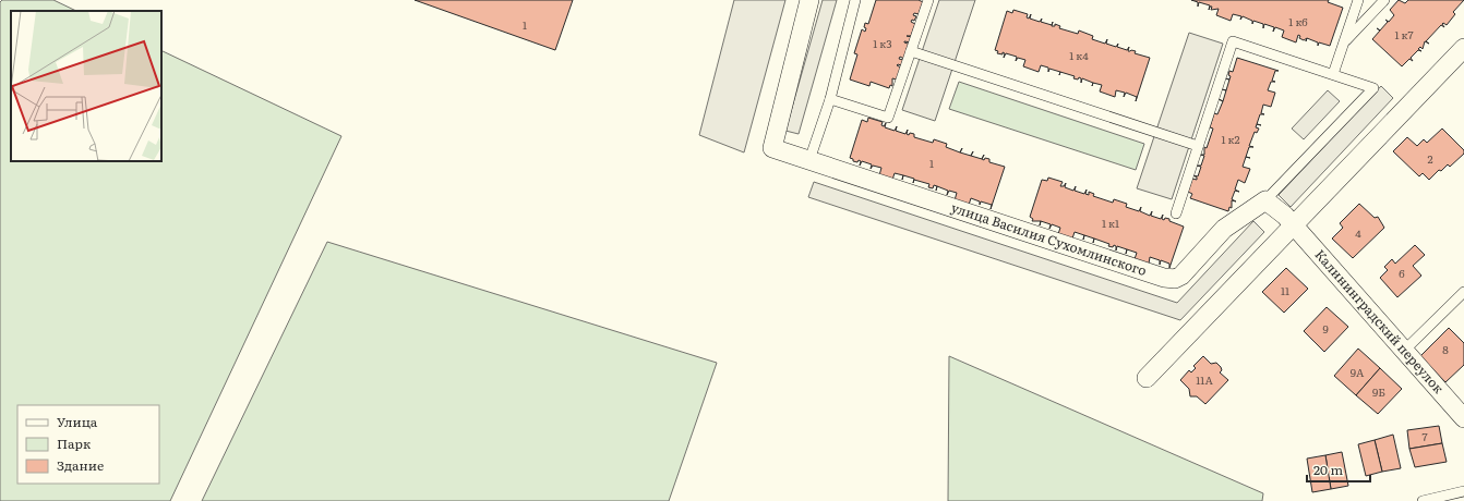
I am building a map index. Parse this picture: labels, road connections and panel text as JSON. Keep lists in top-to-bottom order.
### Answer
{
  "streets": {
    "street": ["улица Василия Сухомлинского", "Калининградский переулок"]
  },
  "house_numbers": [
    "1 к6",
    "1",
    "1 к7",
    "1 к3",
    "1 к4",
    "1 к2",
    "2",
    "1",
    "1 к1",
    "4",
    "6",
    "11",
    "9",
    "8",
    "9А",
    "11А",
    "9Б",
    "7"
  ],
  "legend": ["Улица", "Парк", "Здание"],
  "scale_bar": "20 m"
}
